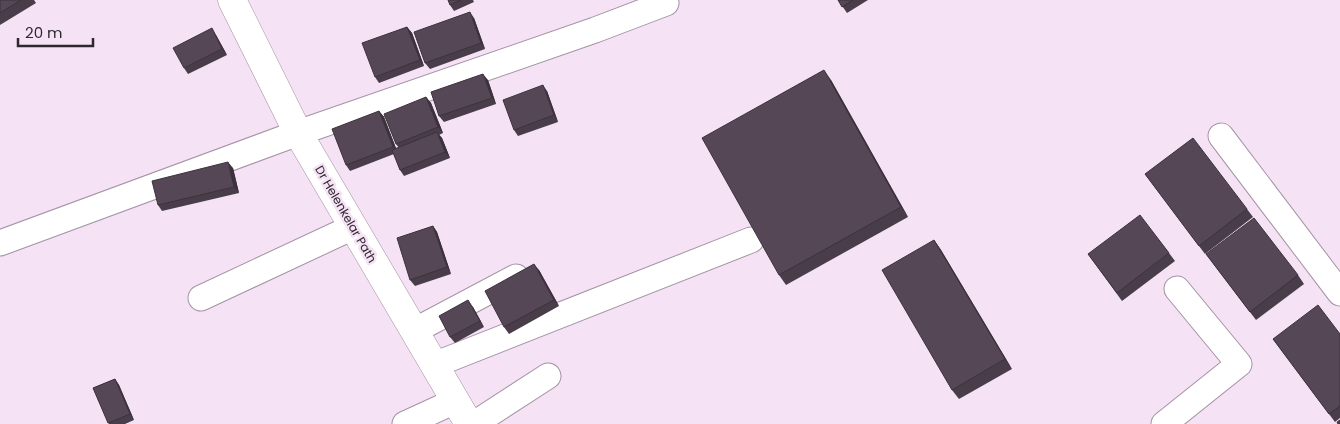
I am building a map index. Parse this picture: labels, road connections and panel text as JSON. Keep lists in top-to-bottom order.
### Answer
{
  "streets": {
    "street": ["Dr Helenkelar Path"]
  },
  "scale_bar": "20 m"
}
